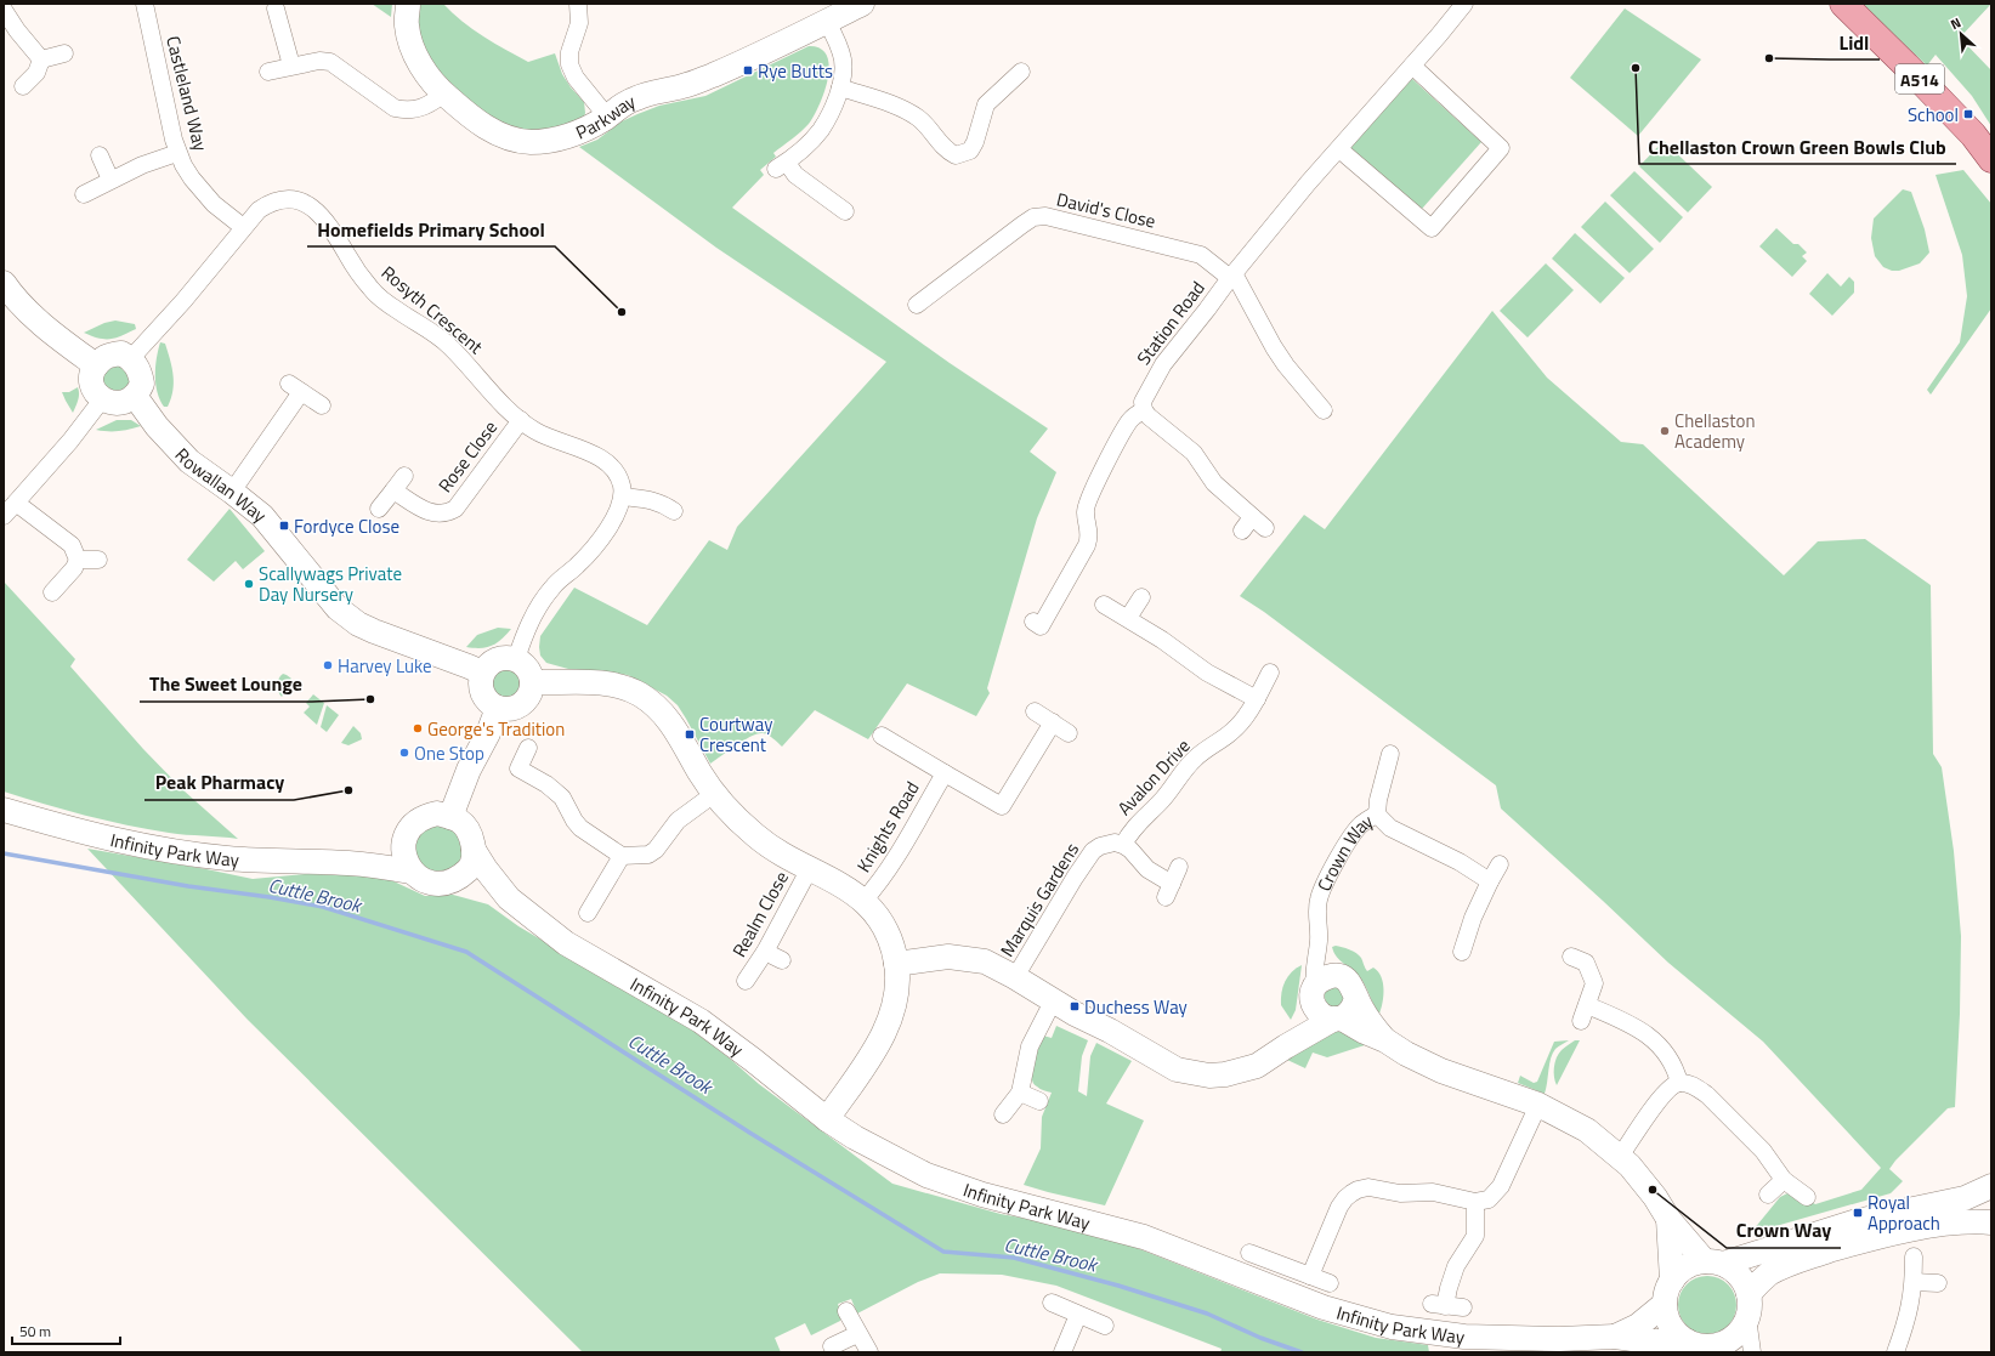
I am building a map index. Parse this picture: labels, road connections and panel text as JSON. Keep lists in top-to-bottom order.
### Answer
{
  "streets": {
    "main road": ["A514"],
    "street": [
      "Castleland Way",
      "Parkway",
      "David's Close",
      "Rosyth Crescent",
      "Station Road",
      "Rose Close",
      "Rowallan Way",
      "Avalon Drive",
      "Knights Road",
      "Infinity Park Way",
      "Crown Way",
      "Marquis Gardens",
      "Realm Close"
    ]
  },
  "crossings": [
    ["Castleland Way", "Rosyth Crescent"],
    ["David's Close", "Station Road"],
    ["Rosyth Crescent", "Rose Close"],
    ["Rosyth Crescent", "Rowallan Way"],
    ["Avalon Drive", "Marquis Gardens"],
    ["Infinity Park Way", "Crown Way"]
  ],
  "water": ["Cuttle Brook"],
  "places": {
    "other": [
      "Lidl",
      "Chellaston Crown Green Bowls Club",
      "Homefields Primary School",
      "Chellaston Academy",
      "Scallywags Private Day Nursery",
      "Harvey Luke",
      "The Sweet Lounge",
      "George's Tradition",
      "One Stop",
      "Peak Pharmacy",
      "Crown Way"
    ],
    "transit": [
      "Rye Butts",
      "School",
      "Fordyce Close",
      "Courtway Crescent",
      "Duchess Way",
      "Royal Approach"
    ]
  },
  "scale_bar": "50 m",
  "north": "top left"
}
